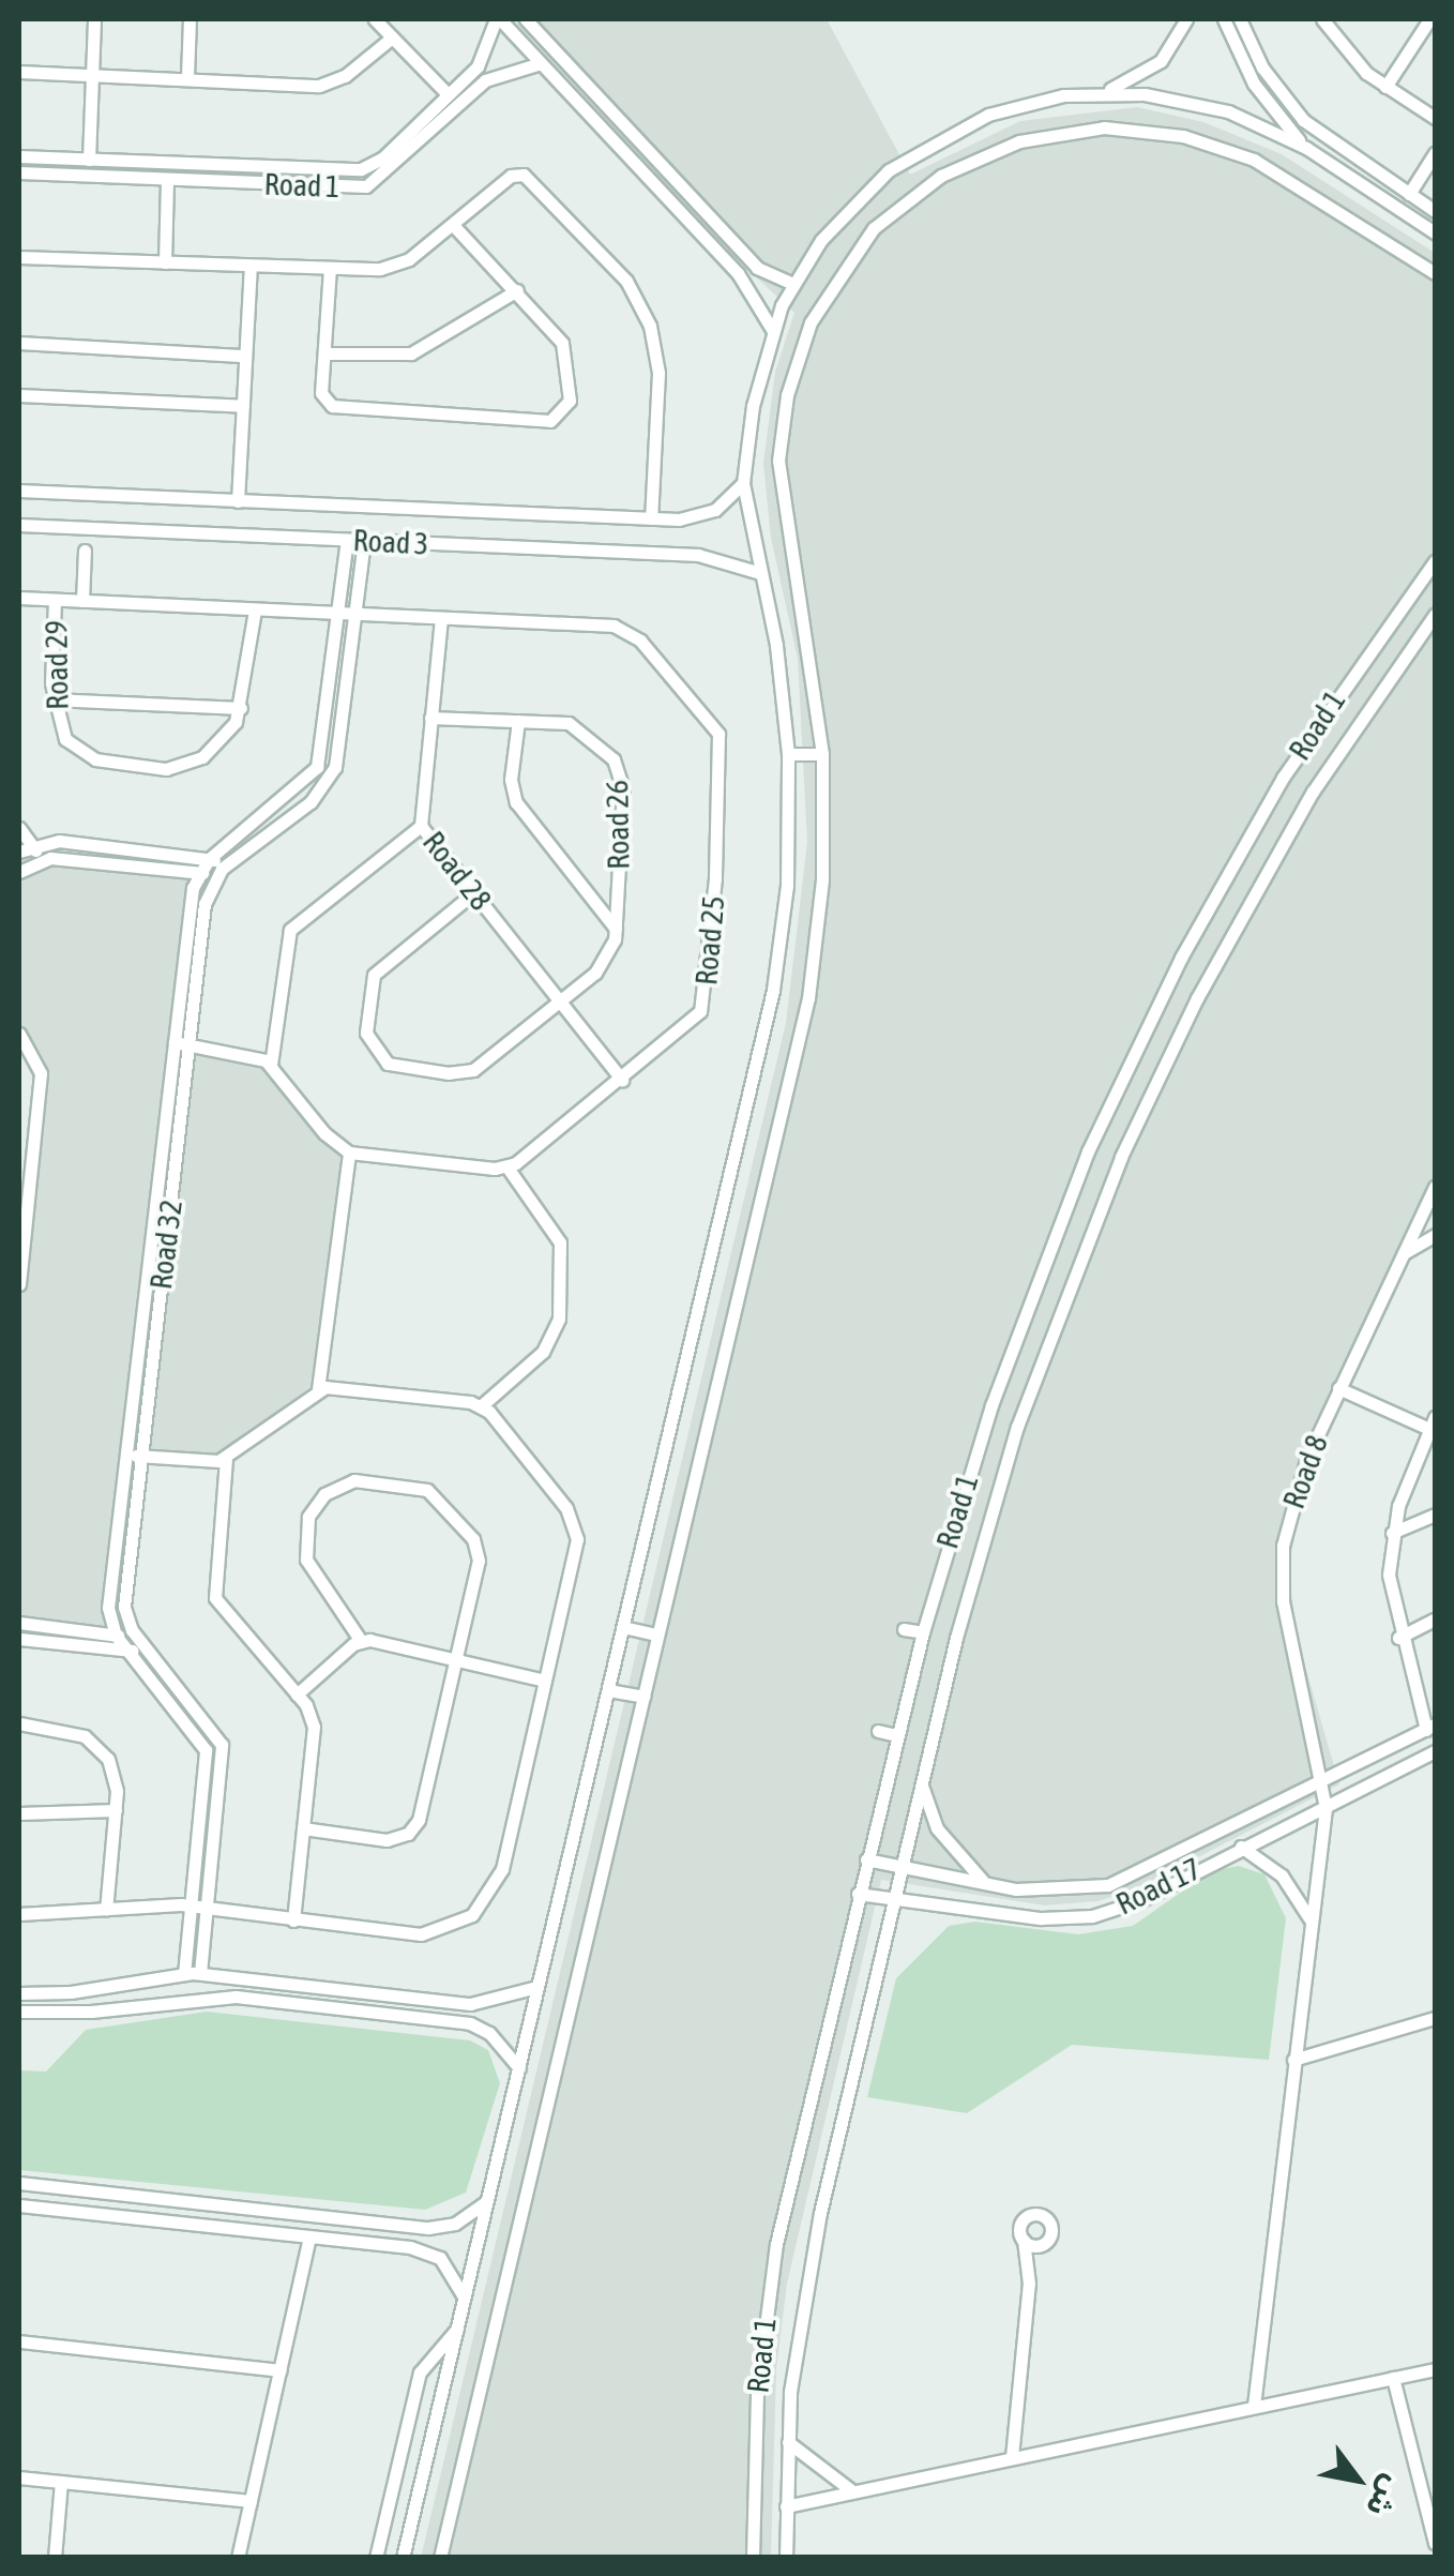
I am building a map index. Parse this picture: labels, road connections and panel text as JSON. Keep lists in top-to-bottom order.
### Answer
{
  "streets": {
    "street": [
      "Road 1",
      "Road 3",
      "Road 29",
      "Road 26",
      "Road 28",
      "Road 25",
      "Road 32",
      "Road 8",
      "Road 17"
    ]
  },
  "crossings": [
    ["Road 1", "Road 17"],
    ["Road 3", "Road 32"],
    ["Road 26", "Road 28"],
    ["Road 28", "Road 25"],
    ["Road 25", "Road 32"],
    ["Road 8", "Road 17"]
  ],
  "north": "bottom right"
}
